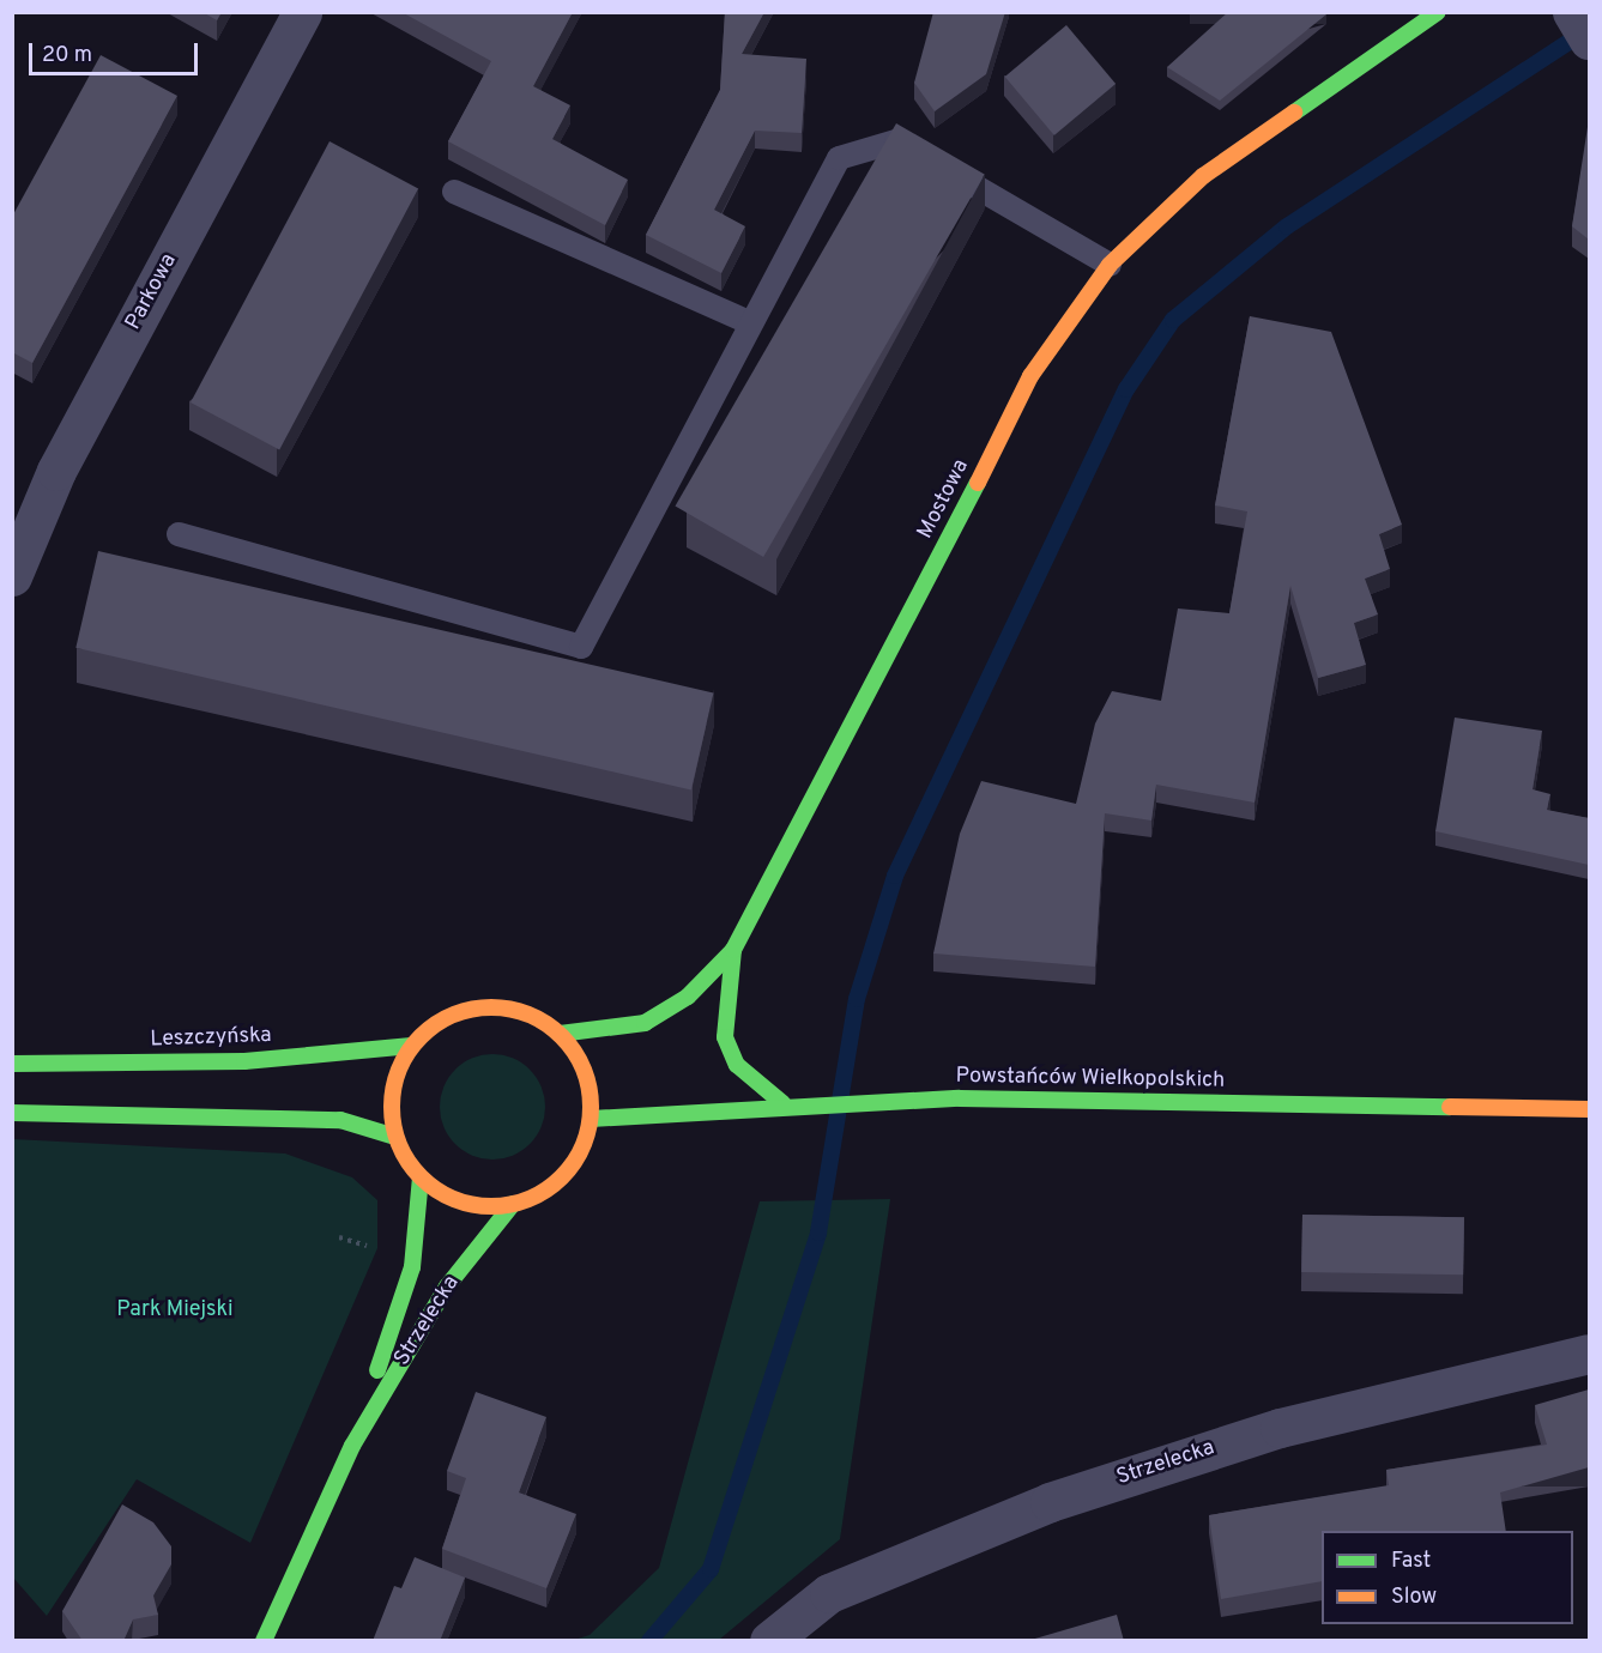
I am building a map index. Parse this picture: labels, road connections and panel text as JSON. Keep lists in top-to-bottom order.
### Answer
{
  "streets": {
    "street": [
      "Parkowa",
      "Mostowa",
      "Leszczyńska",
      "Powstańców Wielkopolskich",
      "Strzelecka"
    ]
  },
  "crossings": [
    ["Mostowa", "Leszczyńska"],
    ["Mostowa", "Powstańców Wielkopolskich"],
    ["Mostowa", "Strzelecka"],
    ["Leszczyńska", "Powstańców Wielkopolskich"],
    ["Leszczyńska", "Strzelecka"],
    ["Powstańców Wielkopolskich", "Strzelecka"]
  ],
  "parks": ["Park Miejski"],
  "legend": ["Fast", "Slow"],
  "scale_bar": "20 m"
}
